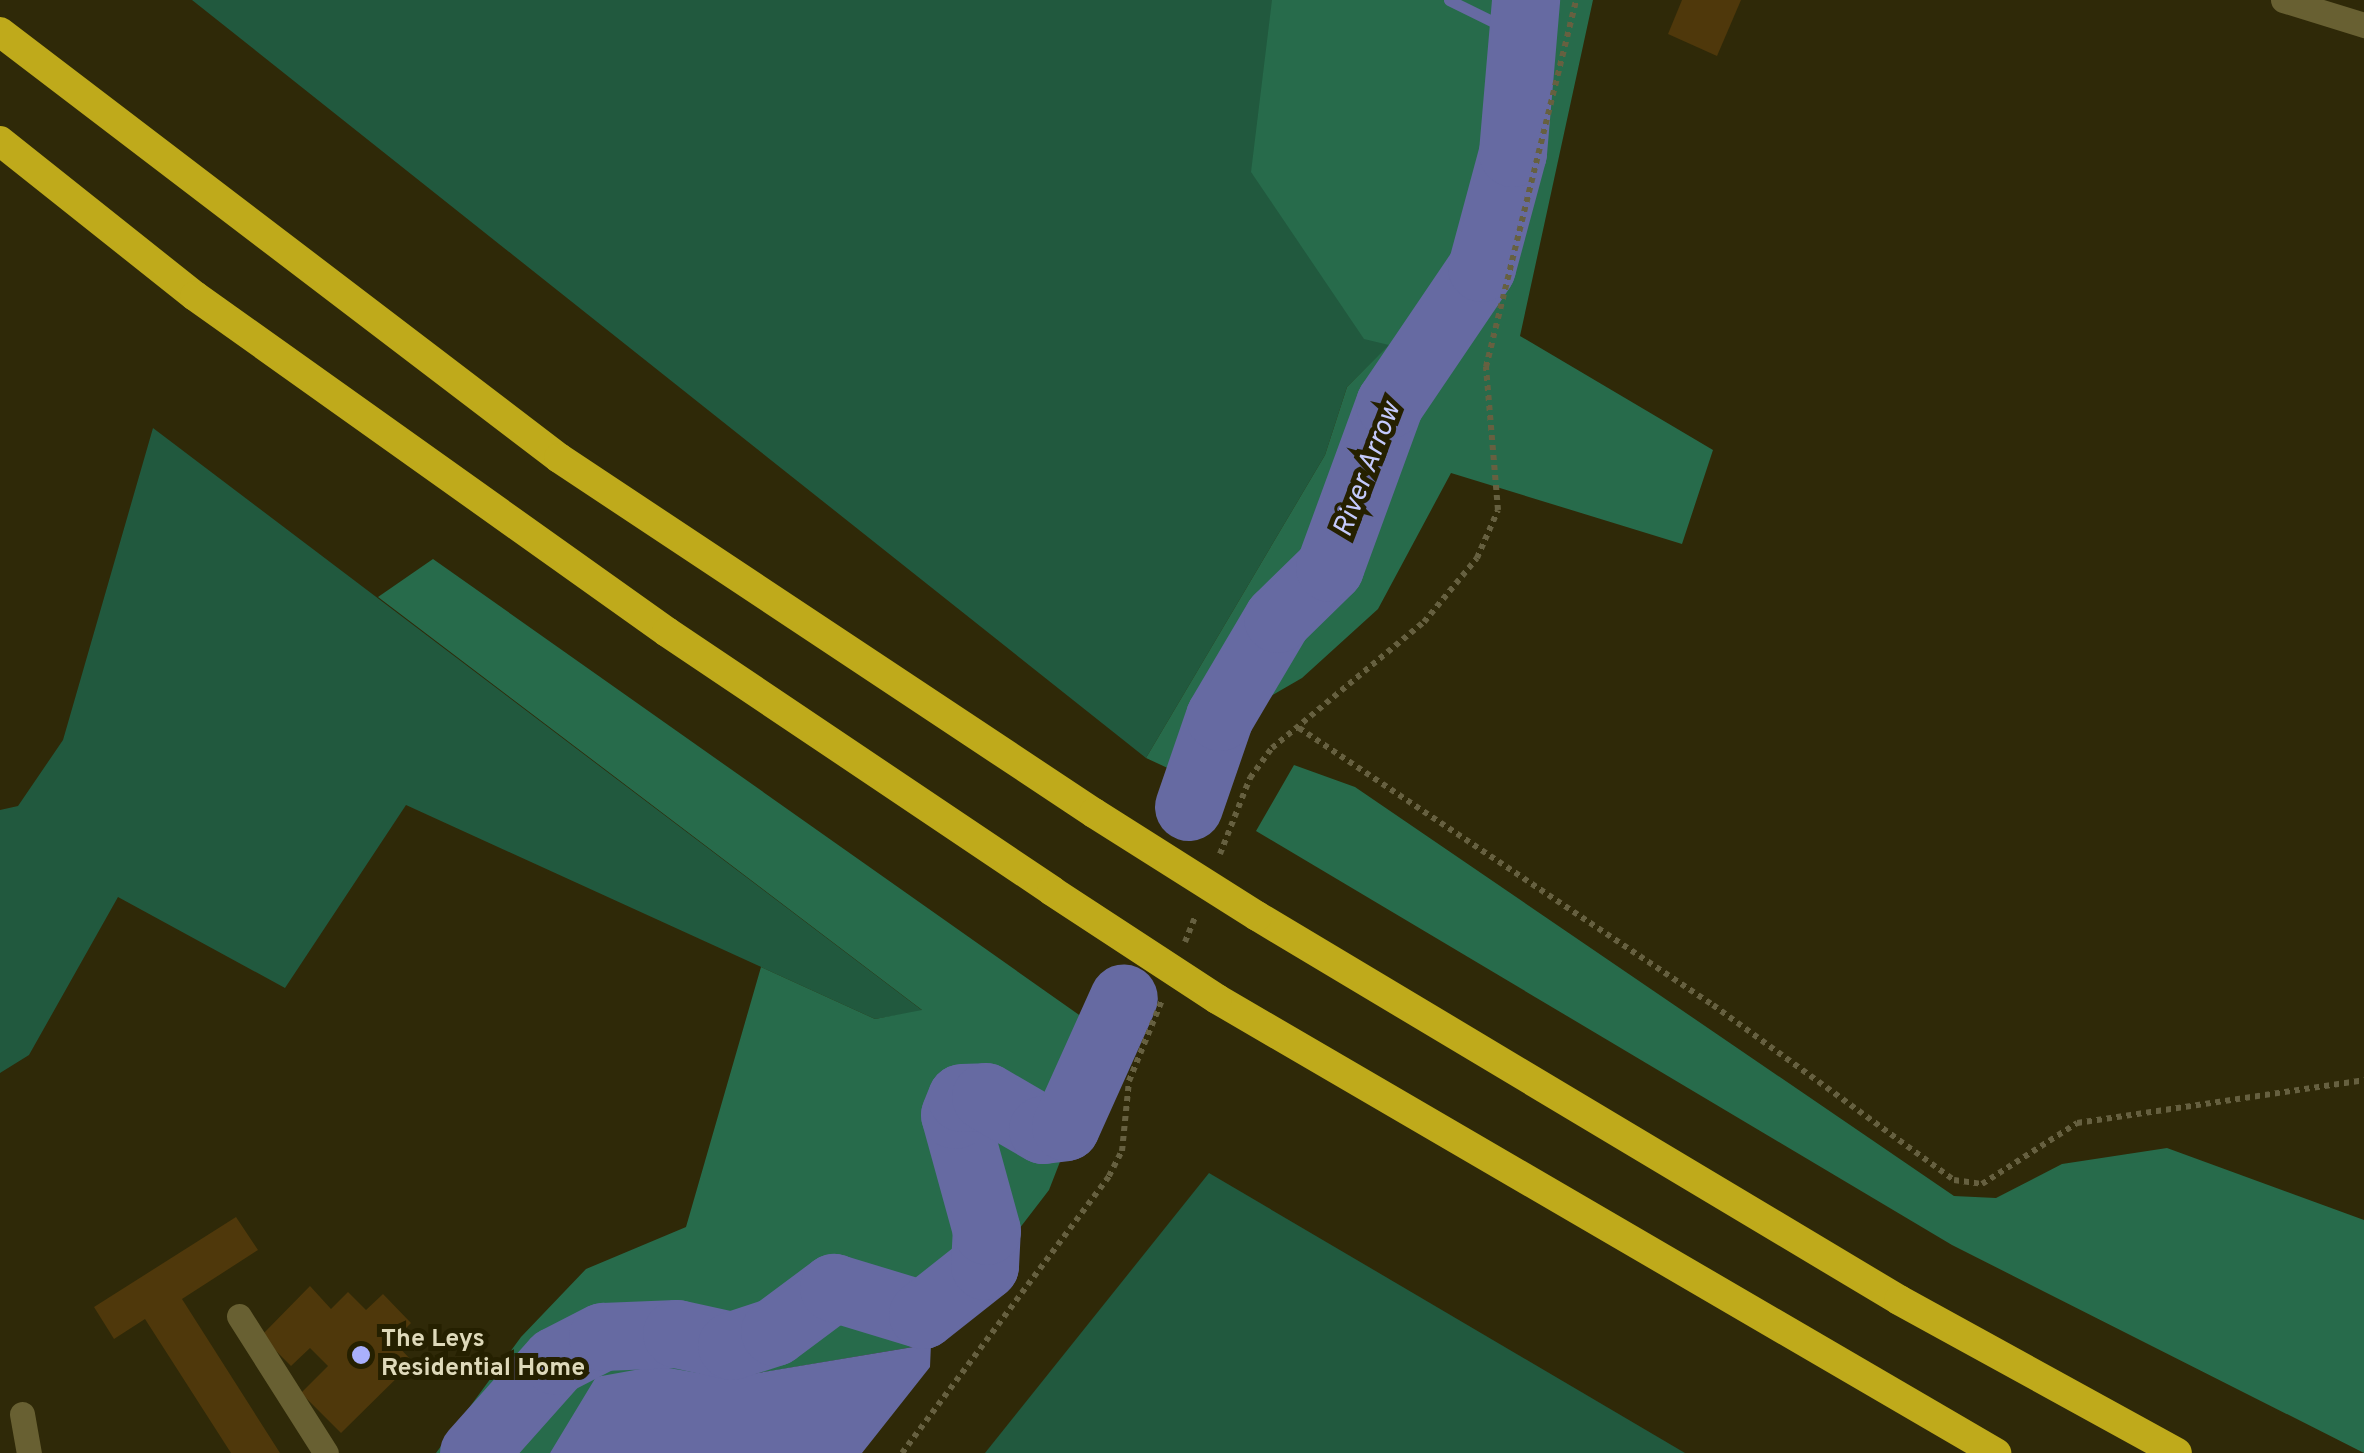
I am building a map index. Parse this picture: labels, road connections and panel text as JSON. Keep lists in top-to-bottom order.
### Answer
{
  "water": ["River Arrow"],
  "places": ["The Leys Residential Home"]
}
